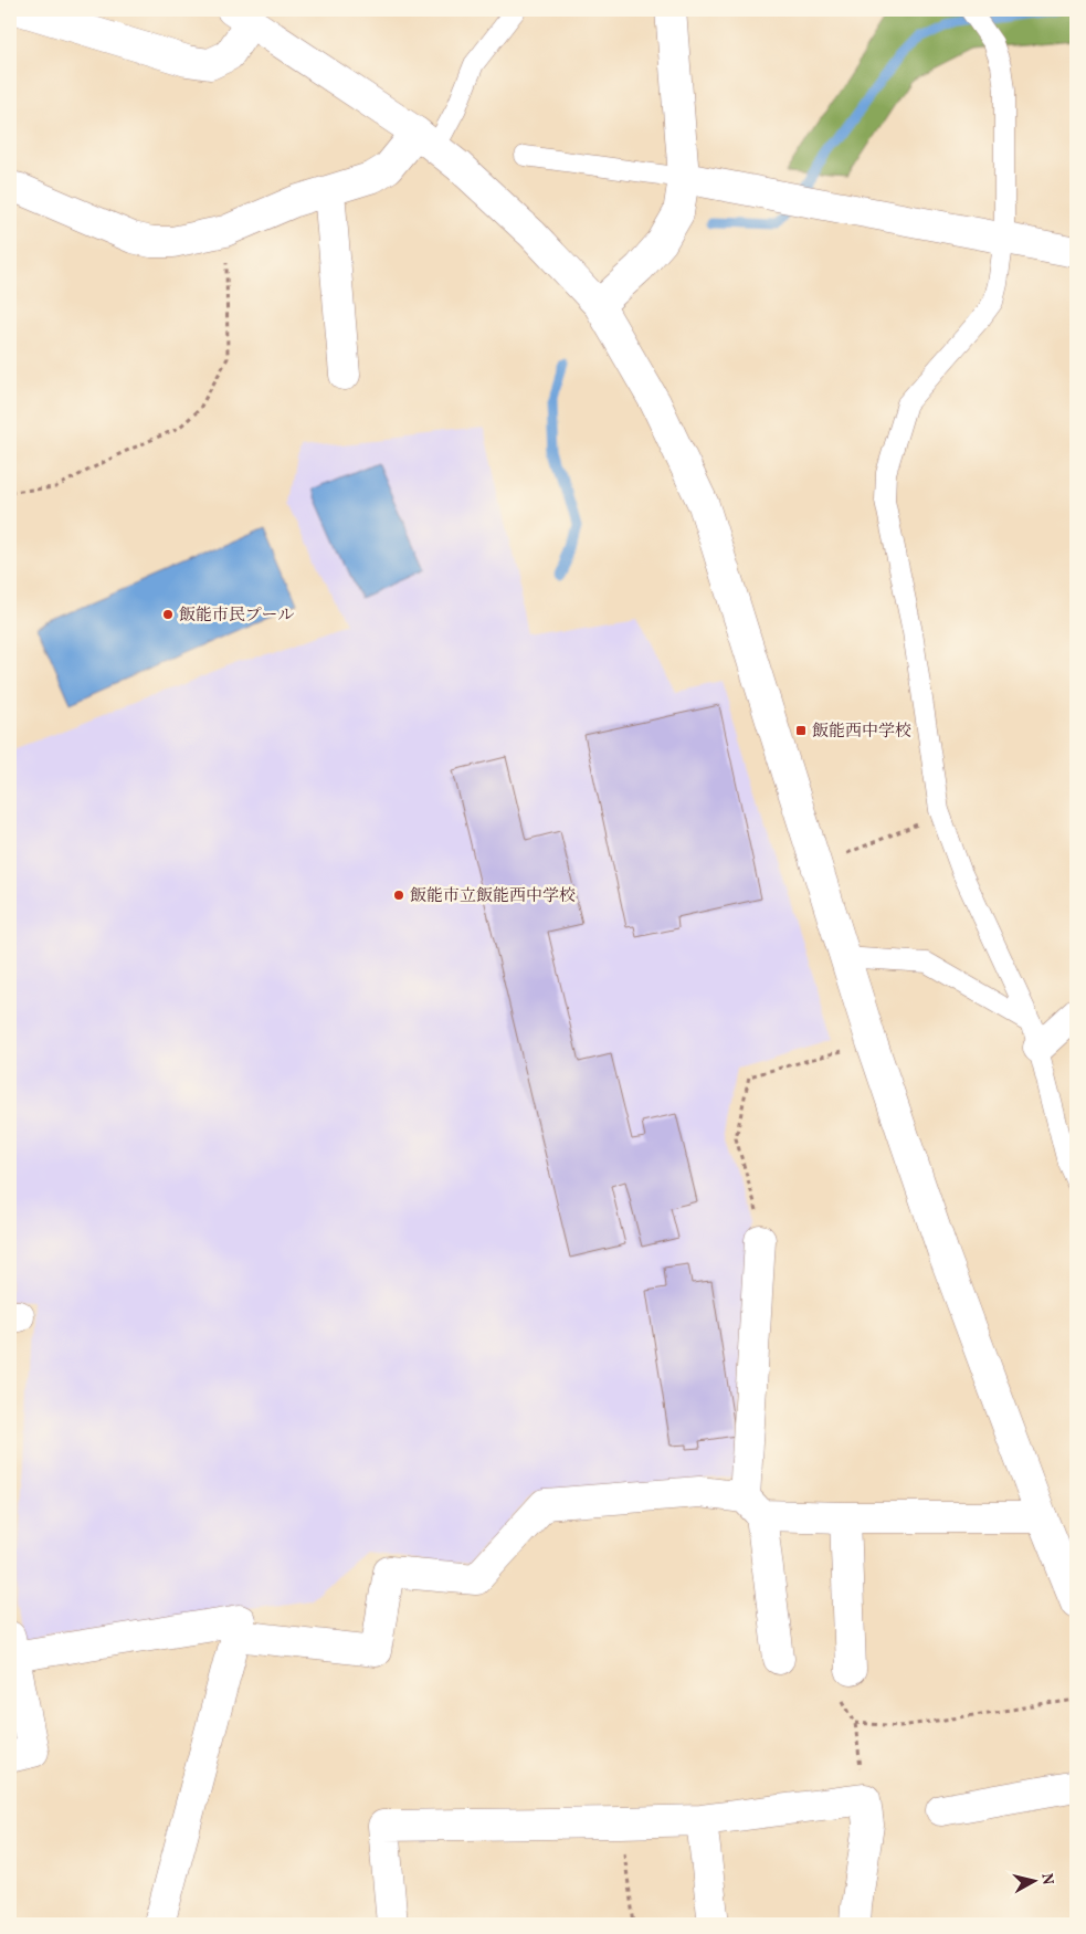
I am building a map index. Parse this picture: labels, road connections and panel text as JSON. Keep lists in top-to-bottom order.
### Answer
{
  "places": {
    "other": ["飯能市民プール", "飯能市立飯能西中学校"],
    "transit": ["飯能西中学校"]
  },
  "north": "right"
}
